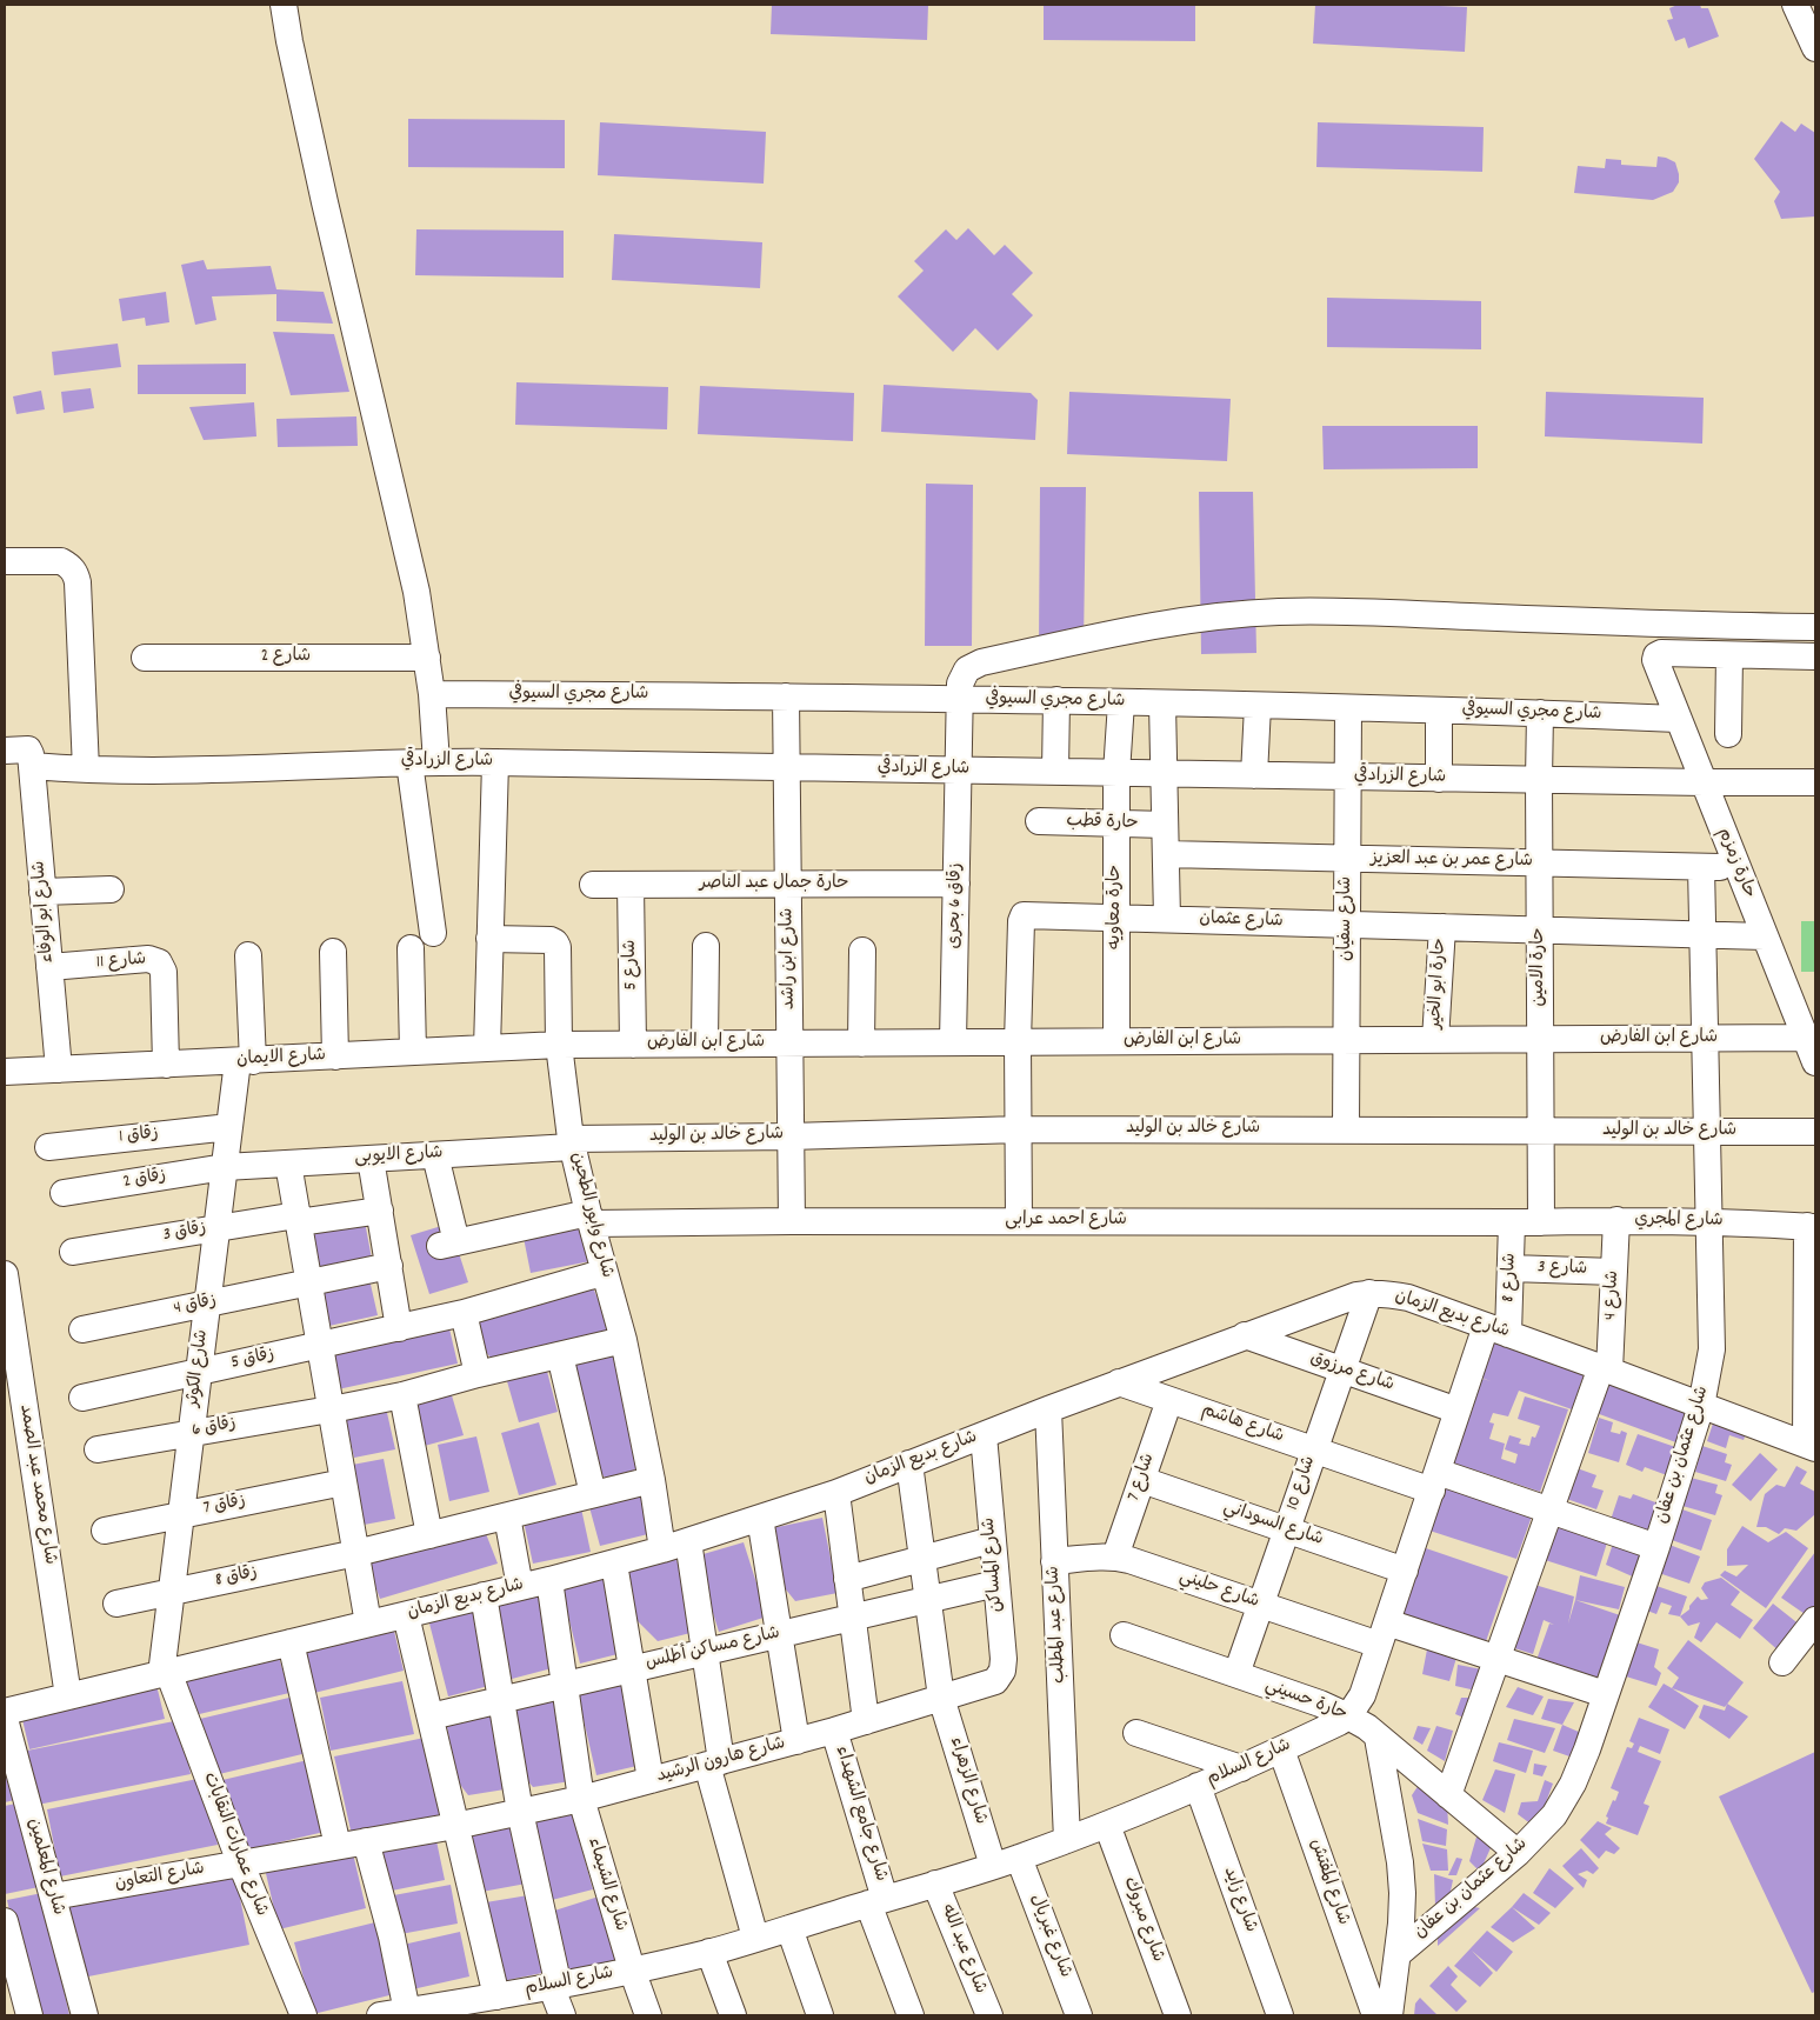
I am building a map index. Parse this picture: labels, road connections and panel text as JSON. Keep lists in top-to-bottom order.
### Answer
{
  "streets": {
    "street": [
      "شارع 2",
      "شارع مجري السيوفي",
      "شارع الزرادقي",
      "حارة قطب",
      "شارع عمر بن عبد العزيز",
      "حارة زمزم",
      "حارة جمال عبد الناصر",
      "زقاق 6 بحرى",
      "حارة معاويه",
      "شارع ابو الوفاء",
      "شارع سفيان",
      "شارع عثمان",
      "شارع ابن راشد",
      "شارع 11",
      "شارع 5",
      "حارة الامين",
      "حارة ابو الخير",
      "شارع ابن الفارض",
      "شارع الايمان",
      "شارع خالد بن الوليد",
      "زقاق 1",
      "شارع الايوبى",
      "زقاق 2",
      "شارع وابور الطحين",
      "شارع احمد عرابى",
      "شارع المجري",
      "زقاق 3",
      "شارع 3",
      "شارع 8",
      "شارع 4",
      "زقاق 4",
      "شارع بديع الزمان",
      "زقاق 5",
      "شارع الكوثر",
      "شارع مرزوق",
      "شارع هاشم",
      "زقاق 6",
      "شارع عثمان بن عفان",
      "شارع 7",
      "شارع 10",
      "شارع محمد عبد الصمد",
      "زقاق 7",
      "شارع السوداني",
      "شارع المساكن",
      "زقاق 8",
      "شارع حليني",
      "شارع عبد المطلب",
      "شارع مساكن أطلس",
      "حارة حسيني",
      "شارع هارون الرشيد",
      "شارع السلام",
      "شارع الزهراء",
      "شارع جامع الشهداء",
      "شارع عمارات النقابات",
      "شارع المعلمين",
      "شارع التعاون",
      "شارع المفتش",
      "شارع الشيماء",
      "شارع زايد",
      "شارع مبروك",
      "شارع غبريال",
      "شارع عبد الله"
    ]
  },
  "crossings": [
    ["شارع مجري السيوفي", "حارة زمزم"],
    ["شارع مجري السيوفي", "زقاق 6 بحرى"],
    ["شارع مجري السيوفي", "حارة معاويه"],
    ["شارع مجري السيوفي", "شارع سفيان"],
    ["شارع مجري السيوفي", "شارع ابن راشد"],
    ["شارع مجري السيوفي", "حارة الامين"],
    ["شارع الزرادقي", "حارة زمزم"],
    ["شارع الزرادقي", "زقاق 6 بحرى"],
    ["شارع الزرادقي", "حارة معاويه"],
    ["شارع الزرادقي", "شارع ابو الوفاء"],
    ["شارع الزرادقي", "شارع سفيان"],
    ["شارع الزرادقي", "شارع ابن راشد"],
    ["شارع الزرادقي", "حارة الامين"],
    ["حارة قطب", "حارة معاويه"],
    ["شارع عمر بن عبد العزيز", "حارة زمزم"],
    ["شارع عمر بن عبد العزيز", "شارع سفيان"],
    ["شارع عمر بن عبد العزيز", "حارة الامين"],
    ["شارع عمر بن عبد العزيز", "شارع عثمان بن عفان"],
    ["حارة زمزم", "شارع عثمان"],
    ["حارة زمزم", "شارع ابن الفارض"],
    ["حارة جمال عبد الناصر", "زقاق 6 بحرى"],
    ["حارة جمال عبد الناصر", "شارع ابن راشد"],
    ["حارة جمال عبد الناصر", "شارع 5"],
    ["زقاق 6 بحرى", "شارع ابن الفارض"],
    ["حارة معاويه", "شارع عثمان"],
    ["حارة معاويه", "شارع ابن الفارض"],
    ["شارع ابو الوفاء", "شارع 11"],
    ["شارع ابو الوفاء", "شارع الايمان"],
    ["شارع سفيان", "شارع عثمان"],
    ["شارع سفيان", "شارع ابن الفارض"],
    ["شارع سفيان", "شارع خالد بن الوليد"],
    ["شارع عثمان", "حارة الامين"],
    ["شارع عثمان", "حارة ابو الخير"],
    ["شارع عثمان", "شارع ابن الفارض"],
    ["شارع عثمان", "شارع خالد بن الوليد"],
    ["شارع عثمان", "شارع احمد عرابى"],
    ["شارع عثمان", "شارع عثمان بن عفان"],
    ["شارع ابن راشد", "شارع ابن الفارض"],
    ["شارع ابن راشد", "شارع خالد بن الوليد"],
    ["شارع ابن راشد", "شارع احمد عرابى"],
    ["شارع 11", "شارع الايمان"],
    ["شارع 5", "شارع ابن الفارض"],
    ["حارة الامين", "شارع ابن الفارض"],
    ["حارة الامين", "شارع خالد بن الوليد"],
    ["حارة الامين", "شارع احمد عرابى"],
    ["حارة الامين", "شارع المجري"],
    ["حارة ابو الخير", "شارع ابن الفارض"],
    ["شارع ابن الفارض", "شارع الايمان"],
    ["شارع ابن الفارض", "شارع وابور الطحين"],
    ["شارع ابن الفارض", "شارع عثمان بن عفان"],
    ["شارع الايمان", "شارع وابور الطحين"],
    ["شارع الايمان", "شارع الكوثر"],
    ["شارع خالد بن الوليد", "شارع الايوبى"],
    ["شارع خالد بن الوليد", "شارع وابور الطحين"],
    ["شارع خالد بن الوليد", "شارع عثمان بن عفان"],
    ["زقاق 1", "شارع الكوثر"],
    ["شارع الايوبى", "زقاق 2"],
    ["شارع الايوبى", "شارع وابور الطحين"],
    ["شارع الايوبى", "شارع احمد عرابى"],
    ["شارع الايوبى", "شارع الكوثر"],
    ["زقاق 2", "شارع الكوثر"],
    ["شارع وابور الطحين", "شارع احمد عرابى"],
    ["شارع وابور الطحين", "شارع بديع الزمان"],
    ["شارع وابور الطحين", "زقاق 5"],
    ["شارع وابور الطحين", "زقاق 6"],
    ["شارع وابور الطحين", "زقاق 8"],
    ["شارع احمد عرابى", "شارع المجري"],
    ["شارع احمد عرابى", "شارع 8"],
    ["شارع المجري", "شارع 4"],
    ["شارع المجري", "شارع عثمان بن عفان"],
    ["زقاق 3", "شارع الكوثر"],
    ["شارع 3", "شارع 8"],
    ["شارع 3", "شارع 4"],
    ["شارع 8", "شارع بديع الزمان"],
    ["شارع 8", "شارع السلام"],
    ["شارع 4", "شارع بديع الزمان"],
    ["شارع 4", "شارع هاشم"],
    ["شارع 4", "شارع حليني"],
    ["شارع 4", "حارة حسيني"],
    ["زقاق 4", "شارع الكوثر"],
    ["شارع بديع الزمان", "شارع الكوثر"],
    ["شارع بديع الزمان", "شارع مرزوق"],
    ["شارع بديع الزمان", "شارع هاشم"],
    ["شارع بديع الزمان", "شارع عثمان بن عفان"],
    ["شارع بديع الزمان", "شارع 10"],
    ["شارع بديع الزمان", "شارع محمد عبد الصمد"],
    ["شارع بديع الزمان", "شارع المساكن"],
    ["شارع بديع الزمان", "شارع عبد المطلب"],
    ["شارع بديع الزمان", "شارع السلام"],
    ["شارع بديع الزمان", "شارع الزهراء"],
    ["شارع بديع الزمان", "شارع عمارات النقابات"],
    ["شارع بديع الزمان", "شارع الشيماء"],
    ["زقاق 5", "شارع الكوثر"],
    ["شارع الكوثر", "زقاق 6"],
    ["شارع الكوثر", "زقاق 7"],
    ["شارع الكوثر", "زقاق 8"],
    ["شارع الكوثر", "شارع عمارات النقابات"],
    ["شارع مرزوق", "شارع 10"],
    ["شارع مرزوق", "شارع السلام"],
    ["شارع هاشم", "شارع عثمان بن عفان"],
    ["شارع هاشم", "شارع 7"],
    ["شارع هاشم", "شارع 10"],
    ["شارع هاشم", "شارع السلام"],
    ["شارع عثمان بن عفان", "شارع حليني"],
    ["شارع عثمان بن عفان", "حارة حسيني"],
    ["شارع 7", "شارع السوداني"],
    ["شارع 7", "شارع حليني"],
    ["شارع 10", "شارع السوداني"],
    ["شارع 10", "شارع حليني"],
    ["شارع 10", "حارة حسيني"],
    ["شارع السوداني", "شارع السلام"],
    ["شارع المساكن", "شارع مساكن أطلس"],
    ["شارع المساكن", "شارع هارون الرشيد"],
    ["شارع حليني", "شارع عبد المطلب"],
    ["شارع حليني", "شارع السلام"],
    ["شارع عبد المطلب", "شارع السلام"],
    ["شارع مساكن أطلس", "شارع الزهراء"],
    ["شارع مساكن أطلس", "شارع الشيماء"],
    ["حارة حسيني", "شارع السلام"],
    ["شارع هارون الرشيد", "شارع الزهراء"],
    ["شارع هارون الرشيد", "شارع جامع الشهداء"],
    ["شارع هارون الرشيد", "شارع التعاون"],
    ["شارع هارون الرشيد", "شارع الشيماء"],
    ["شارع السلام", "شارع الزهراء"],
    ["شارع السلام", "شارع جامع الشهداء"],
    ["شارع السلام", "شارع المفتش"],
    ["شارع السلام", "شارع الشيماء"],
    ["شارع السلام", "شارع زايد"],
    ["شارع السلام", "شارع مبروك"],
    ["شارع السلام", "شارع غبريال"],
    ["شارع السلام", "شارع عبد الله"],
    ["شارع عمارات النقابات", "شارع التعاون"],
    ["شارع المعلمين", "شارع التعاون"]
  ]
}
